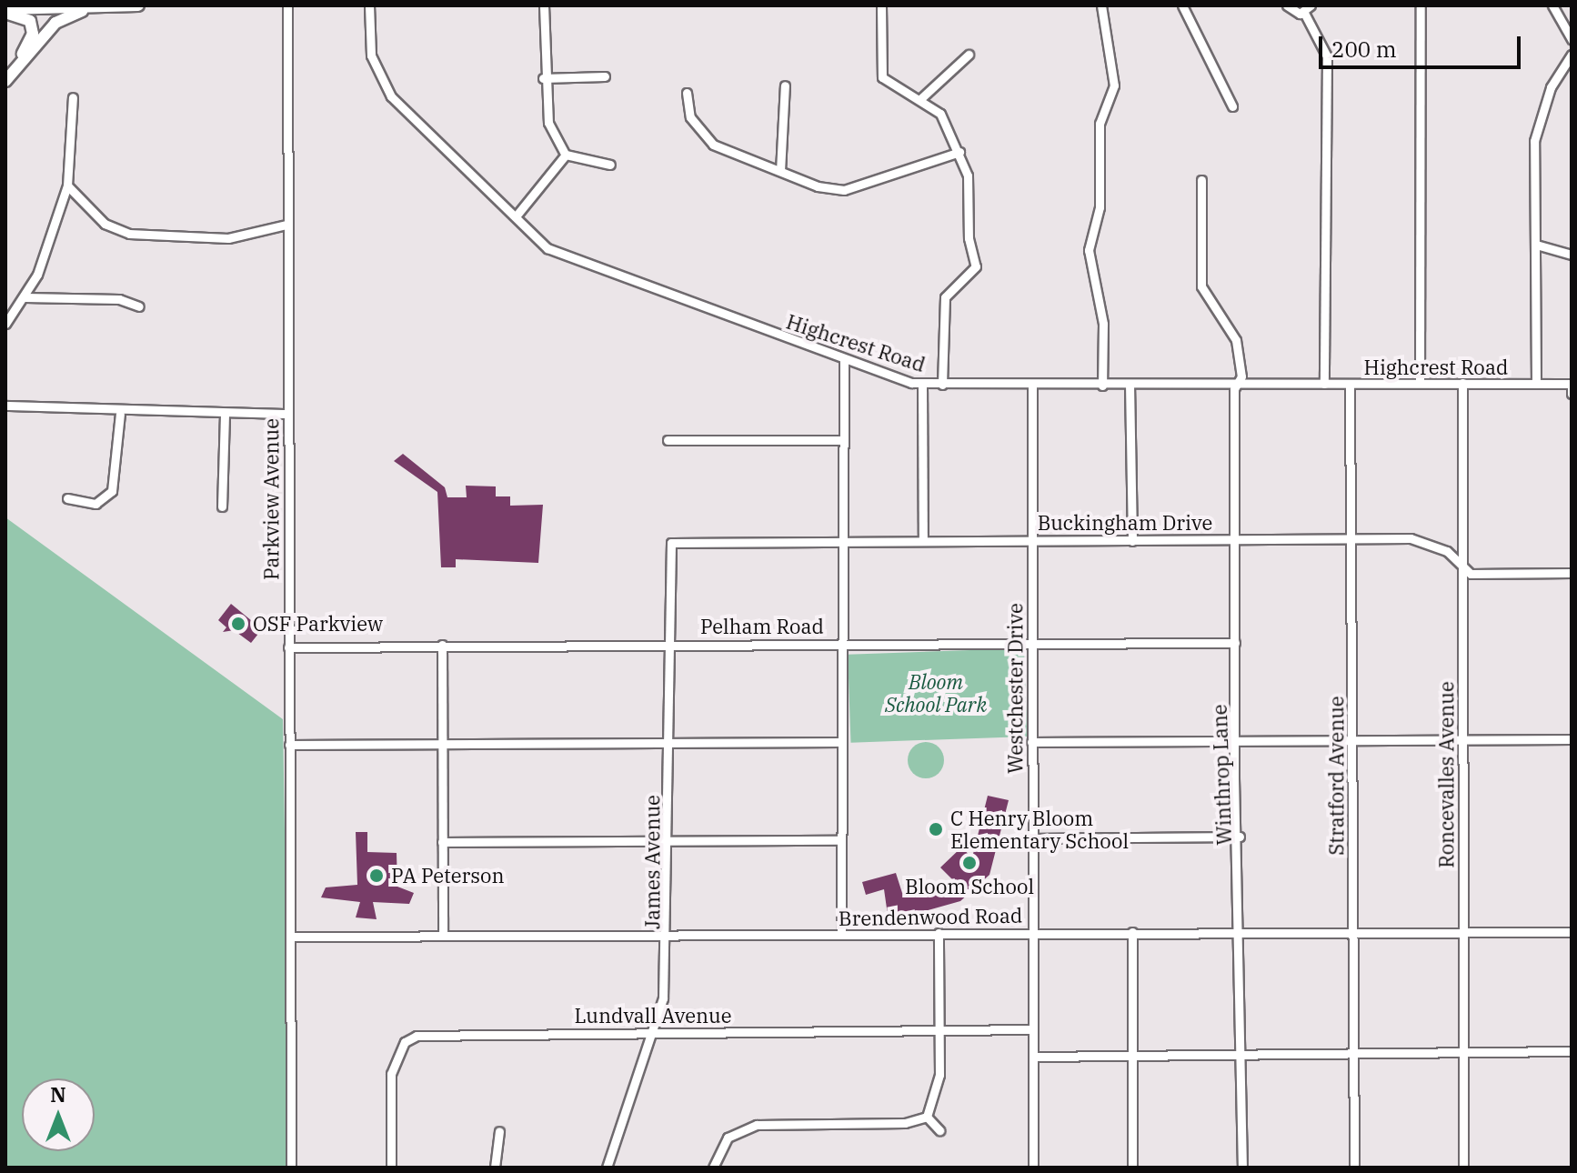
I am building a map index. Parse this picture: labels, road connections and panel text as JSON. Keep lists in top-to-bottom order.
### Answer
{
  "streets": {
    "street": [
      "Highcrest Road",
      "Parkview Avenue",
      "Buckingham Drive",
      "Pelham Road",
      "Westchester Drive",
      "Winthrop Lane",
      "Roncevalles Avenue",
      "Stratford Avenue",
      "James Avenue",
      "Brendenwood Road",
      "Lundvall Avenue"
    ]
  },
  "crossings": [
    ["Highcrest Road", "Westchester Drive"],
    ["Highcrest Road", "Winthrop Lane"],
    ["Highcrest Road", "Roncevalles Avenue"],
    ["Highcrest Road", "Stratford Avenue"],
    ["Parkview Avenue", "Pelham Road"],
    ["Parkview Avenue", "Brendenwood Road"],
    ["Buckingham Drive", "Westchester Drive"],
    ["Buckingham Drive", "Winthrop Lane"],
    ["Buckingham Drive", "Roncevalles Avenue"],
    ["Buckingham Drive", "Stratford Avenue"],
    ["Buckingham Drive", "James Avenue"],
    ["Pelham Road", "Westchester Drive"],
    ["Pelham Road", "Winthrop Lane"],
    ["Pelham Road", "James Avenue"],
    ["Westchester Drive", "Brendenwood Road"],
    ["Westchester Drive", "Lundvall Avenue"],
    ["Winthrop Lane", "Brendenwood Road"],
    ["Roncevalles Avenue", "Brendenwood Road"],
    ["Stratford Avenue", "Brendenwood Road"],
    ["James Avenue", "Brendenwood Road"],
    ["James Avenue", "Lundvall Avenue"]
  ],
  "parks": ["Bloom School Park"],
  "places": [
    "OSF Parkview",
    "C Henry Bloom Elementary School",
    "Bloom School",
    "PA Peterson"
  ],
  "scale_bar": "200 m",
  "north": "top"
}
